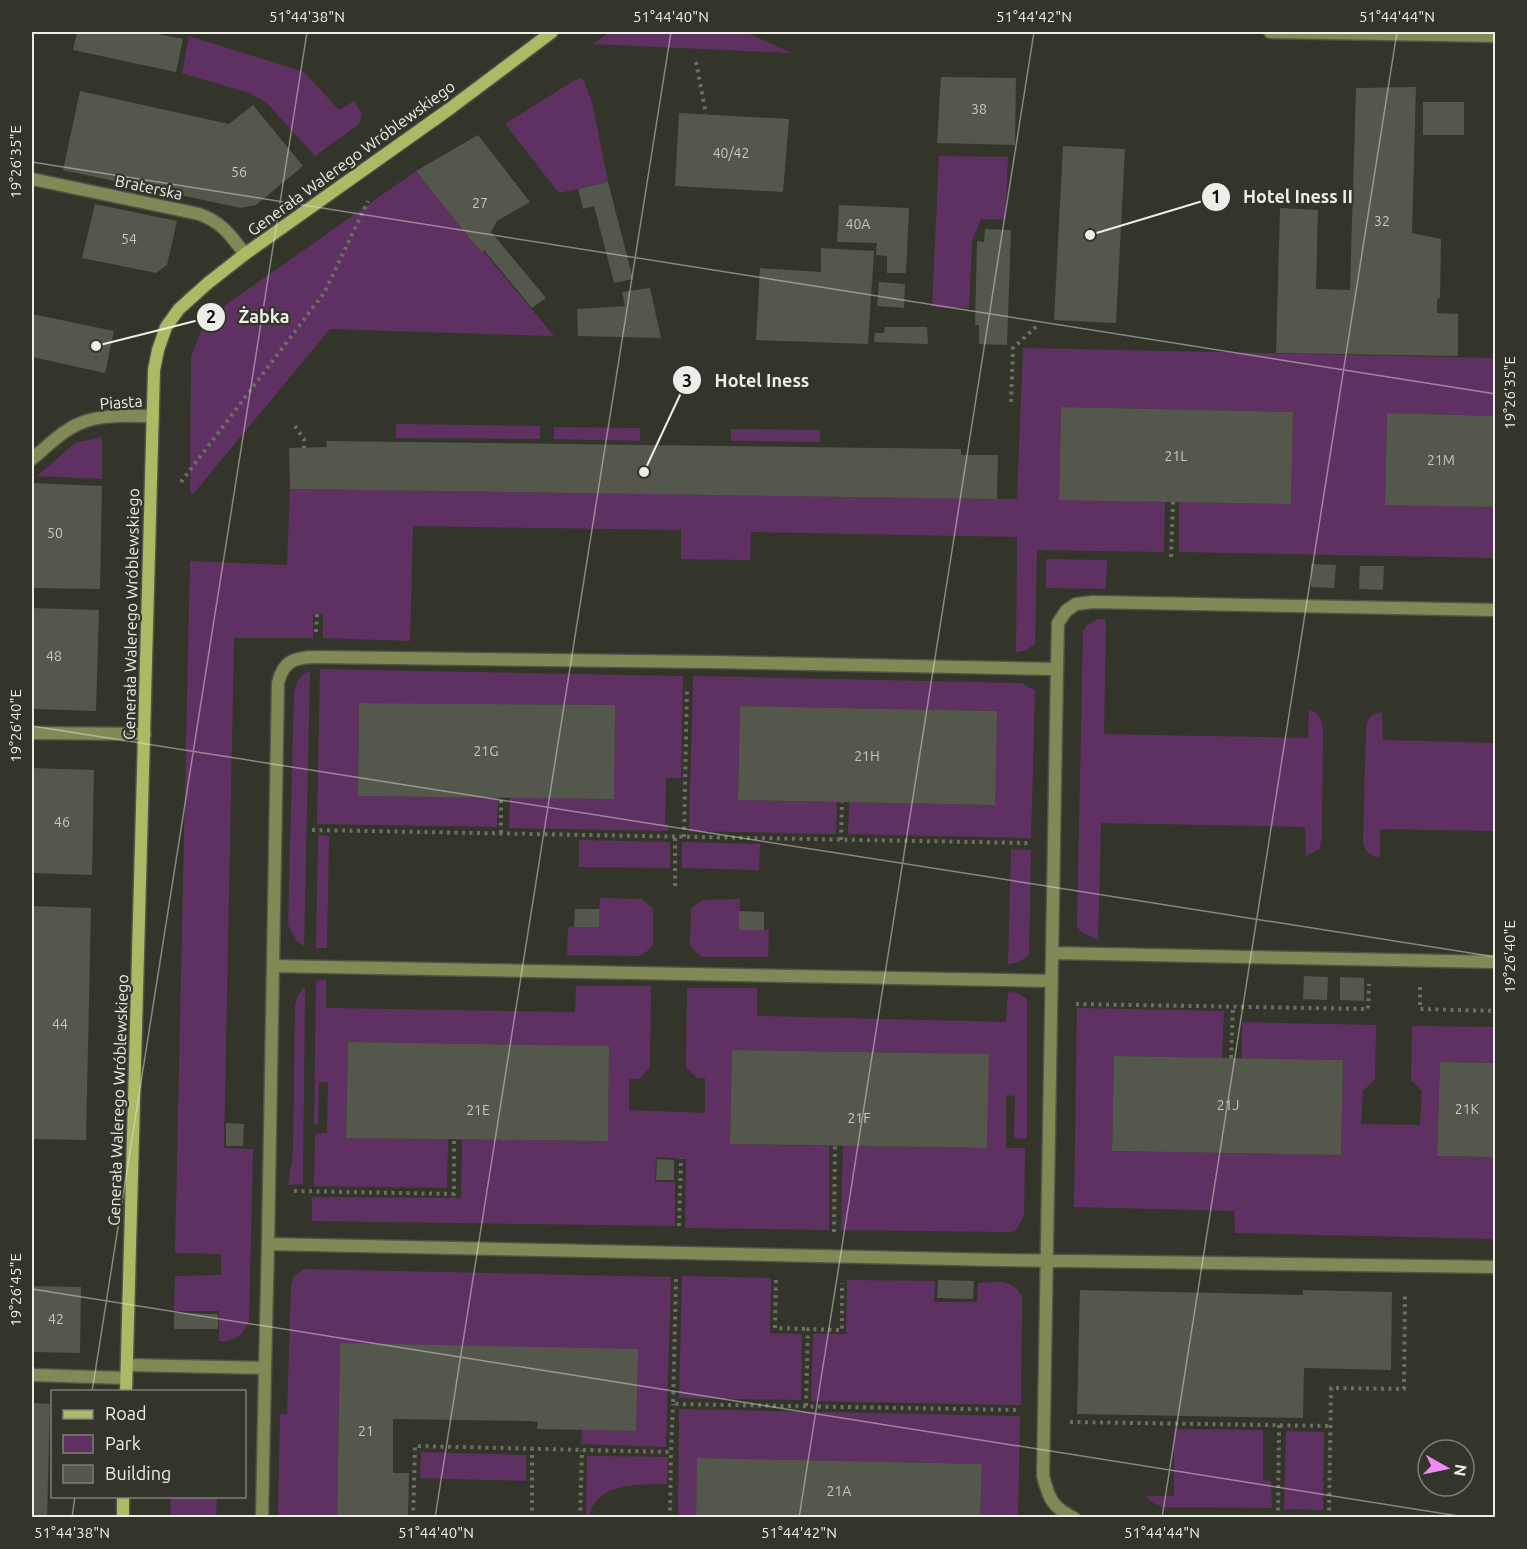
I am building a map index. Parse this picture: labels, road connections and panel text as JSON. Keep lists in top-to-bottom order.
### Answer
{
  "streets": {
    "street": ["Generała Walerego Wróblewskiego", "Braterska", "Piasta"]
  },
  "crossings": [
    ["Generała Walerego Wróblewskiego", "Braterska"],
    ["Generała Walerego Wróblewskiego", "Piasta"]
  ],
  "places": ["Hotel Iness II", "Żabka", "Hotel Iness"],
  "house_numbers": [
    "38",
    "40/42",
    "56",
    "27",
    "32",
    "40A",
    "54",
    "21L",
    "21M",
    "50",
    "48",
    "21G",
    "21H",
    "46",
    "44",
    "21J",
    "21K",
    "21E",
    "21F",
    "42",
    "21",
    "21A"
  ],
  "legend": ["Road", "Park", "Building"],
  "north": "right",
  "coordinates": [
    "51°44'38\"N",
    "51°44'40\"N",
    "51°44'42\"N",
    "51°44'44\"N",
    "19°26'35\"E",
    "19°26'40\"E",
    "19°26'45\"E"
  ]
}
